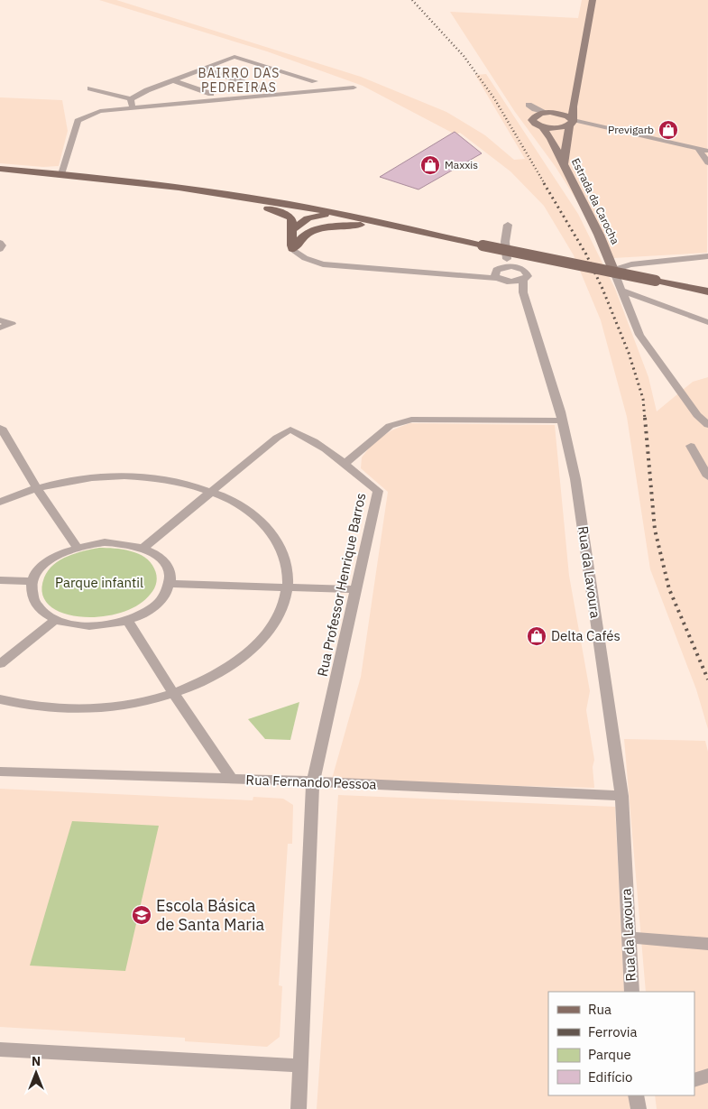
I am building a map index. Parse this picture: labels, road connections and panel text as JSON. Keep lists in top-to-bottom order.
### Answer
{
  "streets": {
    "street": [
      "Estrada da Carocha",
      "Rua da Lavoura",
      "Rua Professor Henrique Barros",
      "Rua Fernando Pessoa"
    ]
  },
  "crossings": [
    ["Rua da Lavoura", "Rua Fernando Pessoa"],
    ["Rua Professor Henrique Barros", "Rua Fernando Pessoa"]
  ],
  "districts": ["BAIRRO DAS PEDREIRAS"],
  "parks": ["Parque infantil"],
  "places": {
    "shop": ["Previgarb", "Maxxis", "Delta Cafés"],
    "school or university": ["Escola Básica de Santa Maria"]
  },
  "legend": [
    "Rua",
    "Ferrovia",
    "Parque",
    "Edifício"
  ],
  "north": "top"
}
